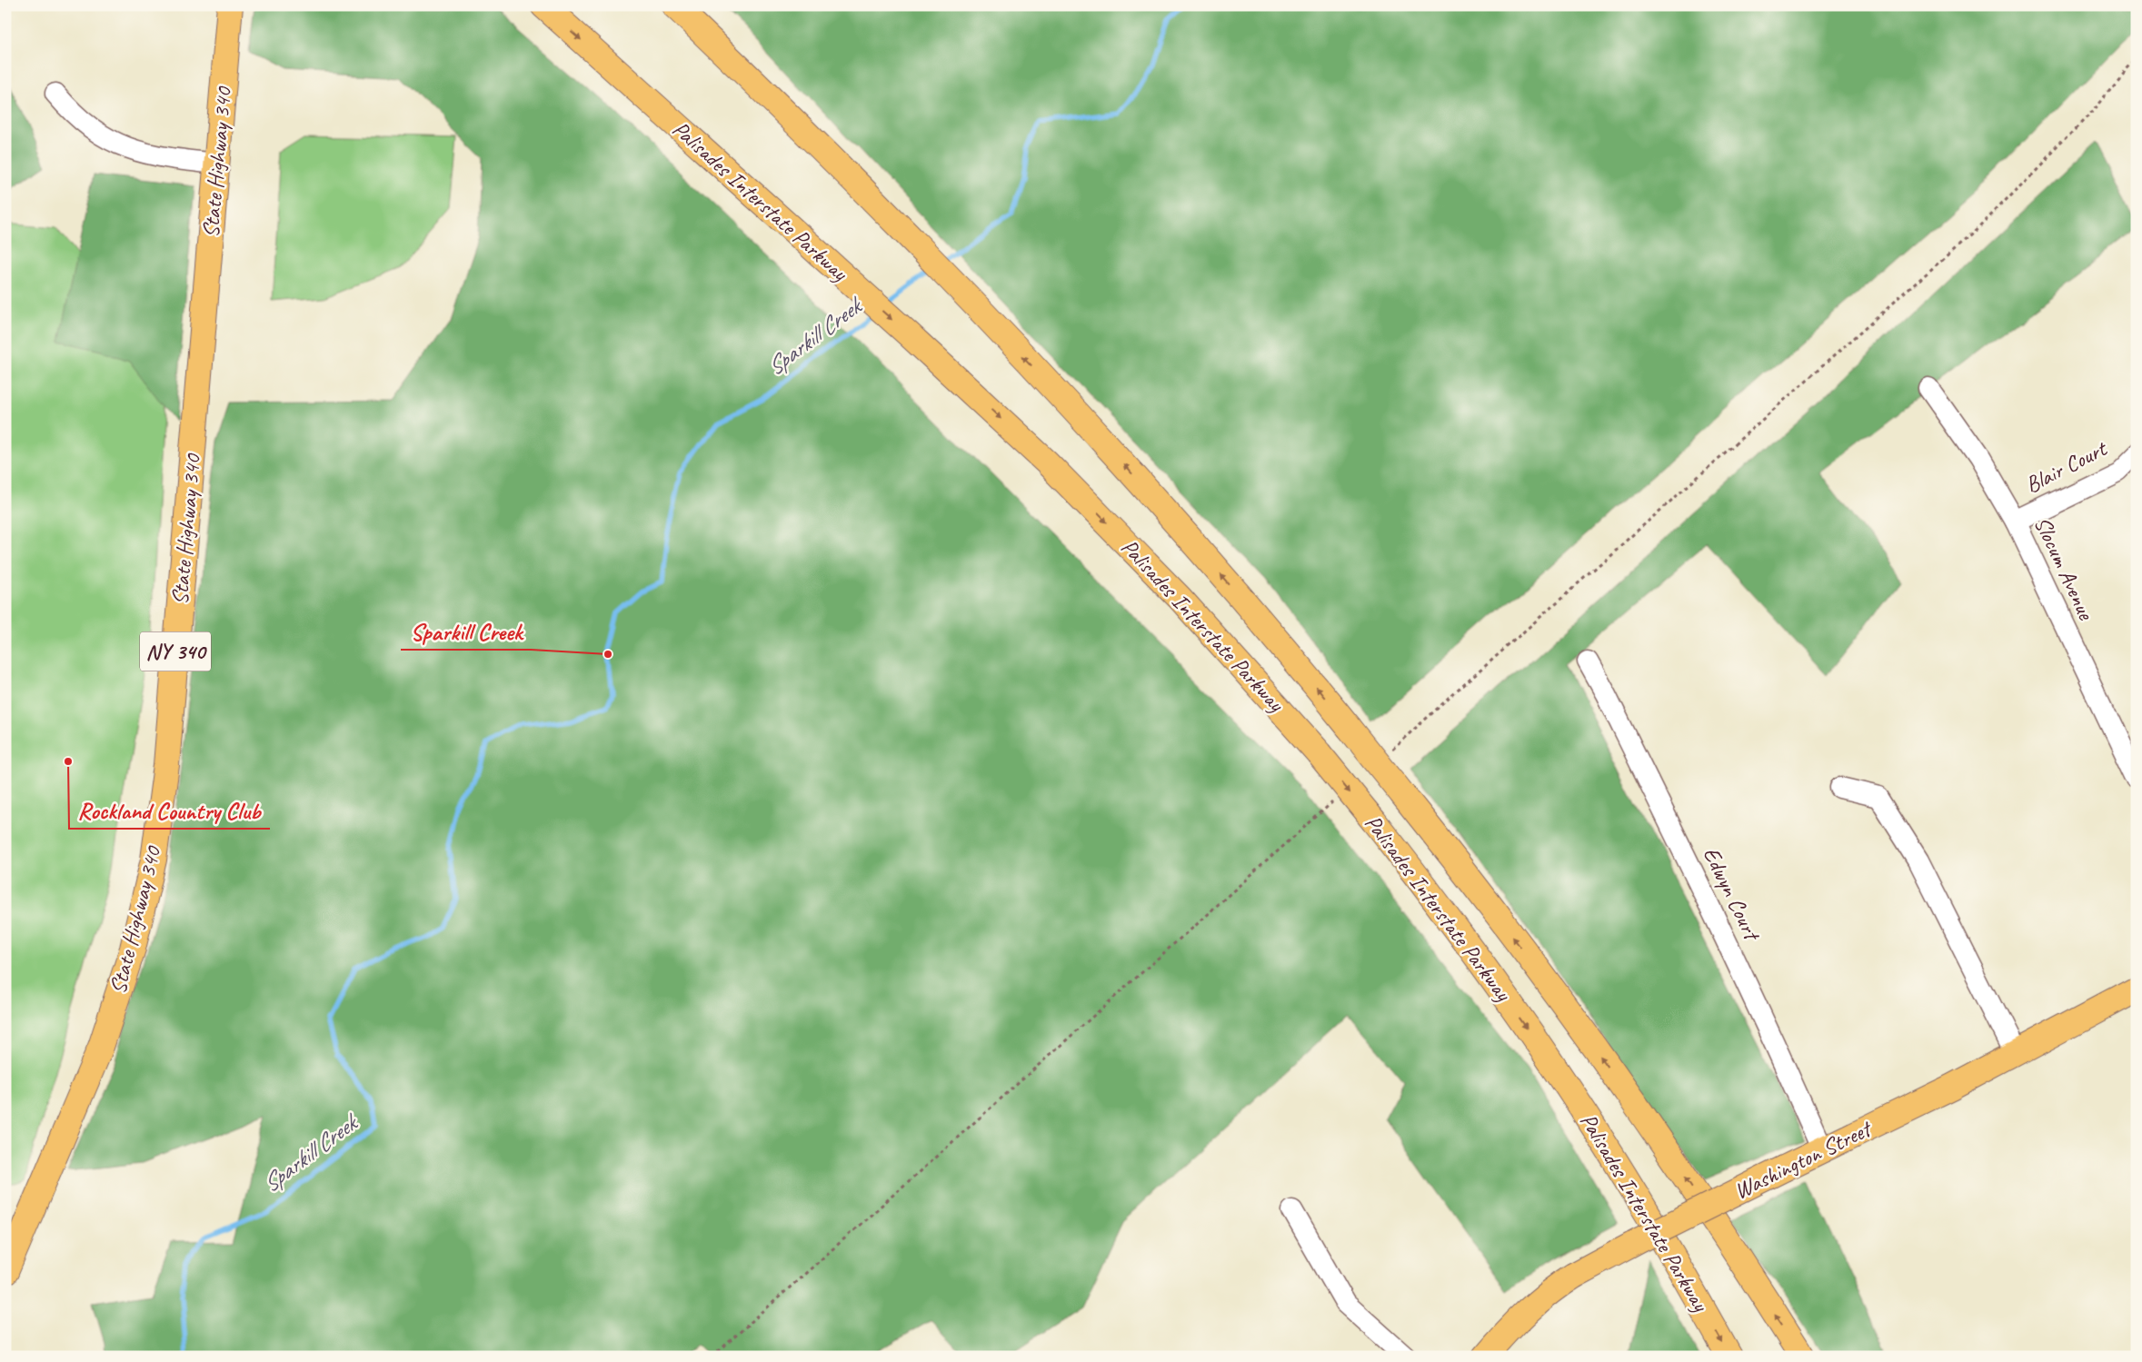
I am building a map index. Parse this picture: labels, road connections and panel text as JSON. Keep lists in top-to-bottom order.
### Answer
{
  "streets": {
    "main road": [
      "State Highway 340",
      "Palisades Interstate Parkway",
      "NY 340",
      "Washington Street"
    ],
    "street": ["Blair Court", "Slocum Avenue", "Edwyn Court"]
  },
  "crossings": [
    ["Blair Court", "Slocum Avenue"],
    ["Edwyn Court", "Washington Street"]
  ],
  "water": ["Sparkill Creek"],
  "places": ["Sparkill Creek", "Rockland Country Club"]
}
